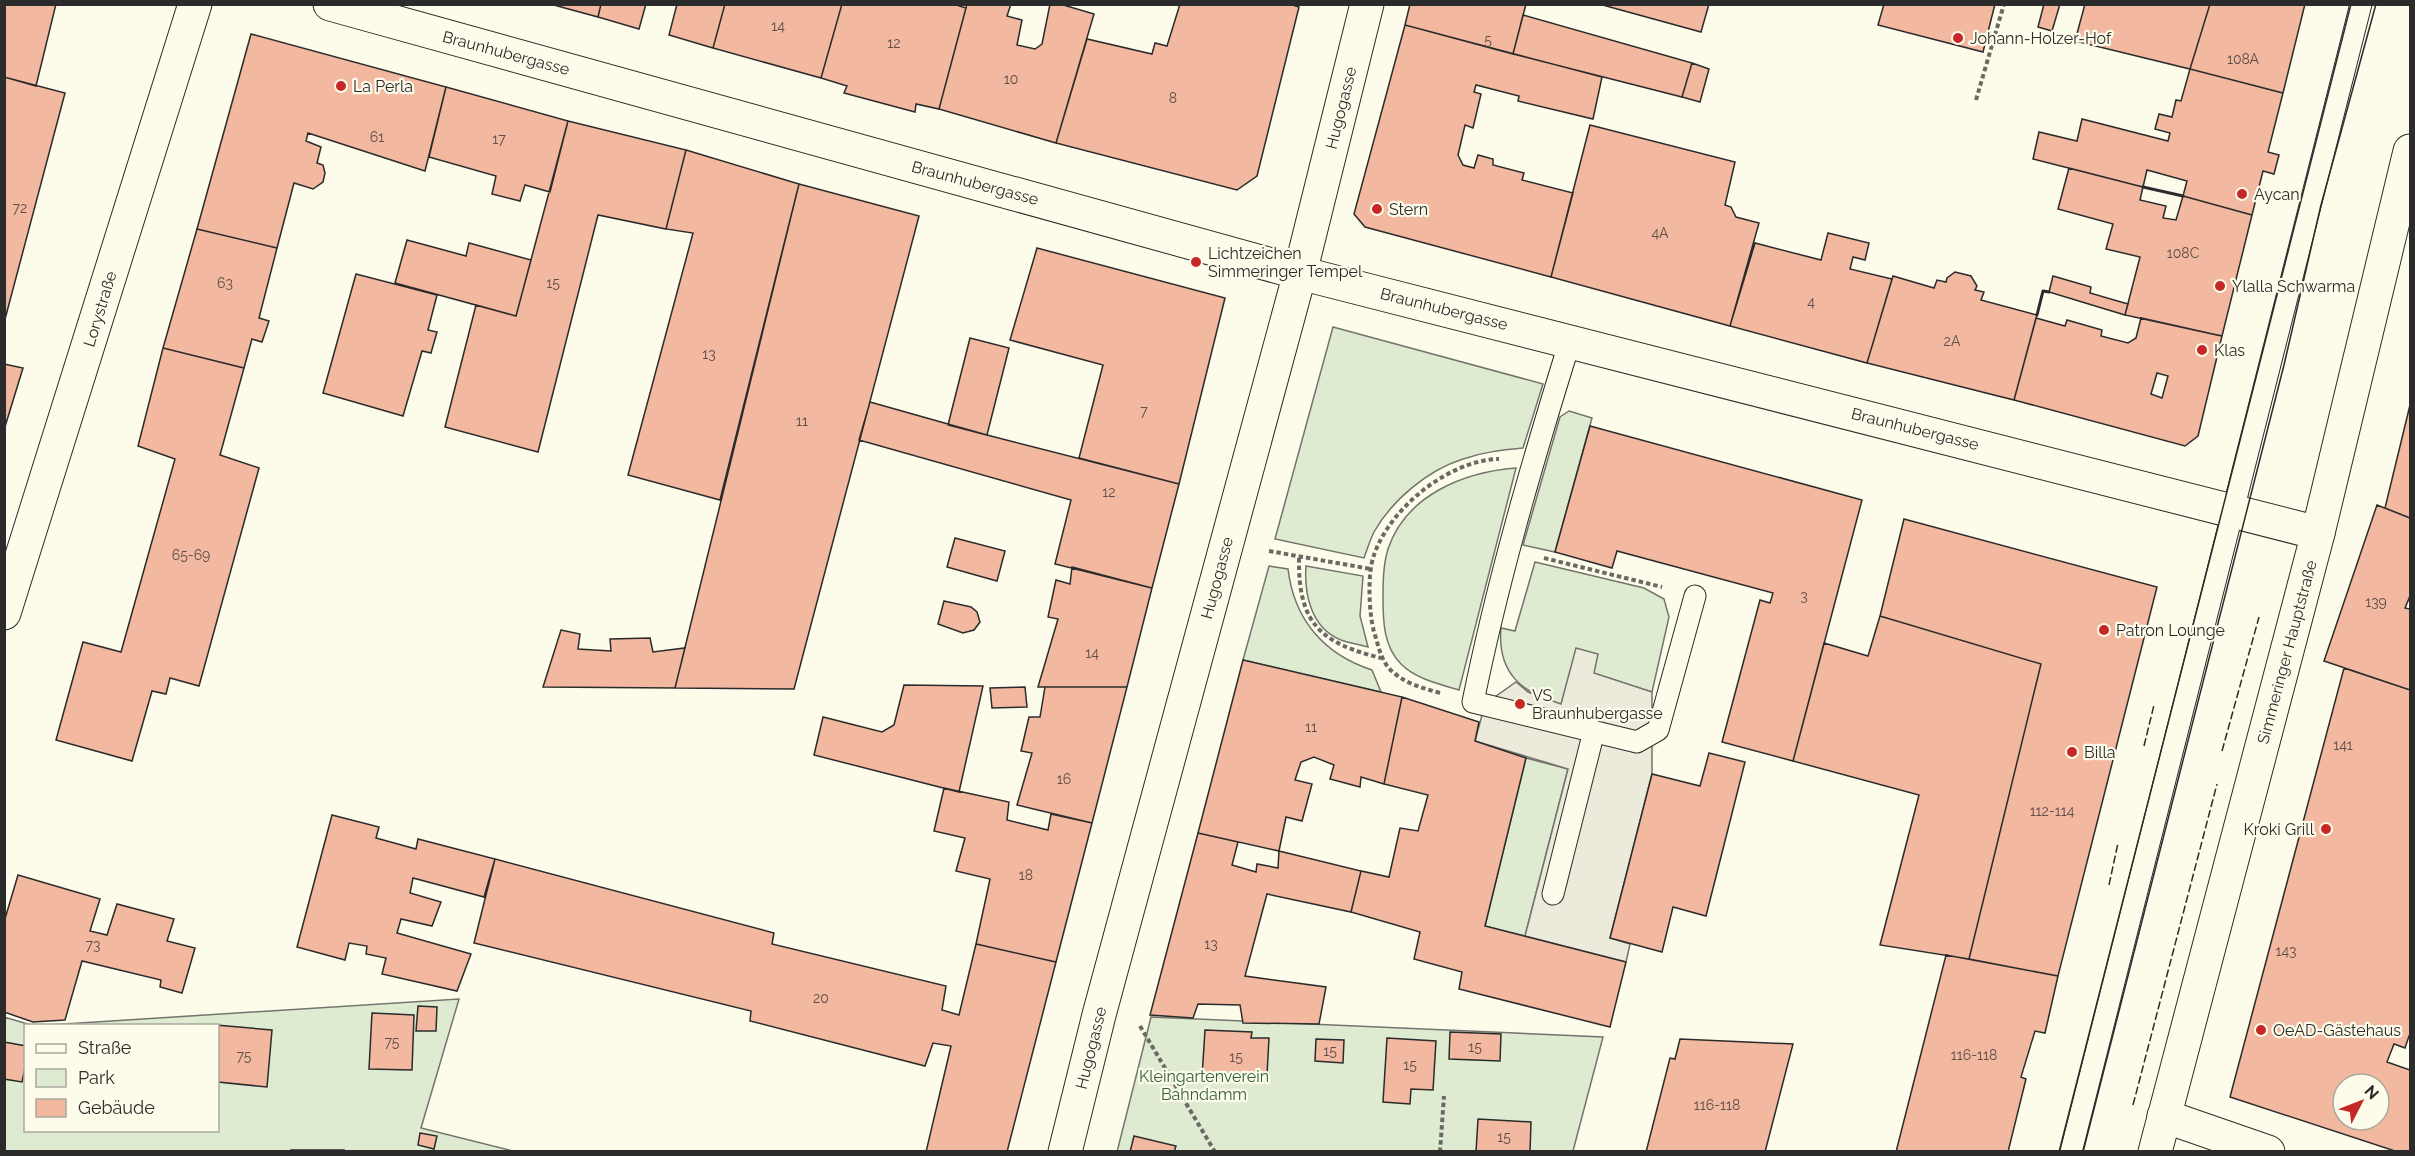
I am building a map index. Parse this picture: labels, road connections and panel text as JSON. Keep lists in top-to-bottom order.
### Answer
{
  "streets": {
    "street": [
      "Braunhubergasse",
      "Hugogasse",
      "Lorystraße",
      "Simmeringer Hauptstraße"
    ]
  },
  "crossings": [
    ["Braunhubergasse", "Hugogasse"],
    ["Braunhubergasse", "Simmeringer Hauptstraße"]
  ],
  "parks": ["Kleingartenverein Bahndamm"],
  "places": [
    "Johann-Holzer-Hof",
    "La Perla",
    "Aycan",
    "Stern",
    "Lichtzeichen Simmeringer Tempel",
    "Ylalla Schwarma",
    "Klas",
    "Patron Lounge",
    "VS Braunhubergasse",
    "Billa",
    "Kroki Grill",
    "OeAD-Gästehaus"
  ],
  "house_numbers": [
    "14",
    "5",
    "12",
    "108A",
    "10",
    "8",
    "61",
    "17",
    "72",
    "4A",
    "108C",
    "63",
    "15",
    "4",
    "2A",
    "13",
    "7",
    "11",
    "12",
    "65-69",
    "3",
    "139",
    "14",
    "11",
    "141",
    "16",
    "112-114",
    "18",
    "13",
    "73",
    "143",
    "20",
    "75",
    "15",
    "15",
    "116-118",
    "75",
    "15",
    "15",
    "116-118",
    "15"
  ],
  "legend": ["Straße", "Park", "Gebäude"],
  "north": "top right"
}
